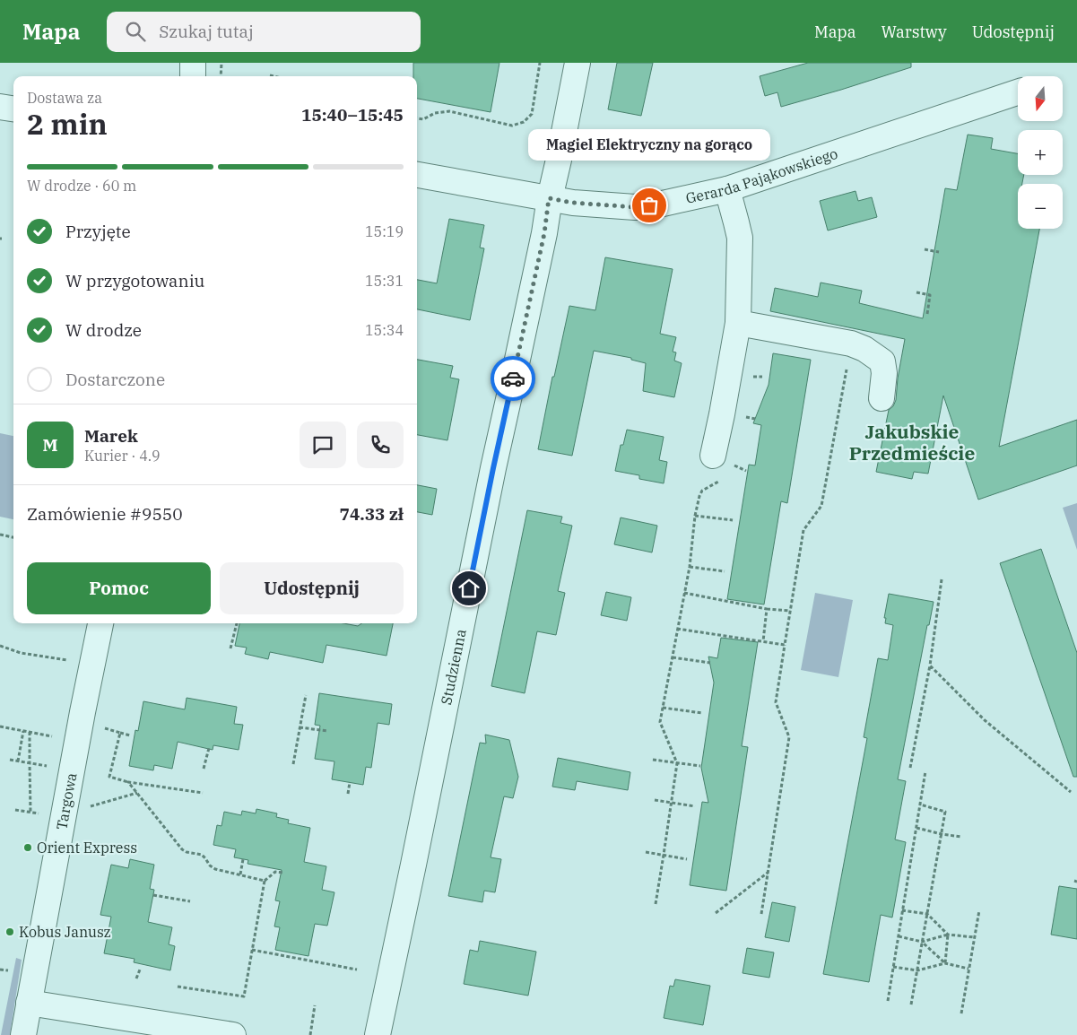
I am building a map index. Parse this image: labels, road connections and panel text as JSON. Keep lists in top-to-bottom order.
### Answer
{
  "streets": {
    "street": ["Gerarda Pająkowskiego", "Studzienna", "Targowa"]
  },
  "crossings": [
    ["Gerarda Pająkowskiego", "Studzienna"]
  ],
  "districts": ["Jakubskie Przedmieście"],
  "places": ["Magiel Elektryczny na gorąco", "Orient Express", "Kobus Janusz"],
  "north": "bottom",
  "page": {
    "header": "Mapa",
    "search": "Szukaj tutaj",
    "nav": ["Mapa", "Warstwy", "Udostępnij"],
    "map_buttons": ["+", "−"],
    "heading": ["2 min", "Dostawa za", "15:40–15:45"],
    "panel": [
      "Marek",
      "Kurier · 4.9",
      "Zamówienie #9550",
      "74.33 zł"
    ],
    "bubble": "Magiel Elektryczny na gorąco",
    "bar": "W drodze · 60 m",
    "list": [
      ["Przyjęte", "15:19"],
      ["W przygotowaniu", "15:31"],
      ["W drodze", "15:34"],
      "Dostarczone"
    ],
    "round": "M",
    "buttons": ["Pomoc", "Udostępnij"]
  }
}
